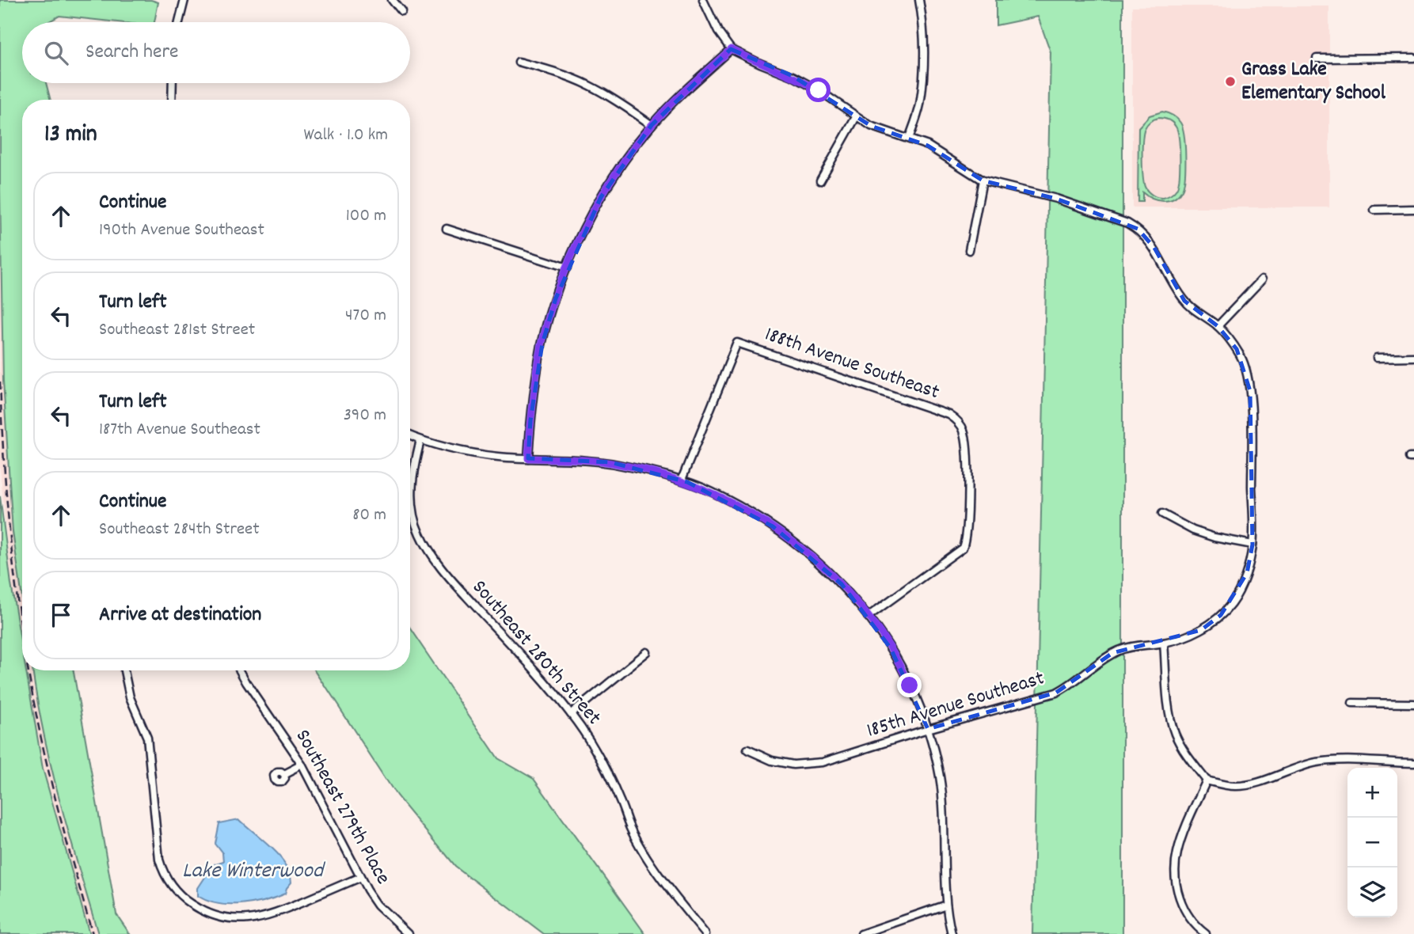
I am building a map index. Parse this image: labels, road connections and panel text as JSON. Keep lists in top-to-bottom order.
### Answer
{
  "streets": {
    "street": [
      "188th Avenue Southeast",
      "Southeast 280th Street",
      "185th Avenue Southeast",
      "Southeast 279th Place"
    ]
  },
  "water": ["Lake Winterwood"],
  "places": ["Grass Lake Elementary School"],
  "page": {
    "search": "Search here",
    "heading": ["13 min", "Walk · 1.0 km"],
    "list": [
      ["Continue", "190th Avenue Southeast", "100 m"],
      ["Turn left", "Southeast 281st Street", "470 m"],
      ["Turn left", "187th Avenue Southeast", "390 m"],
      ["Continue", "Southeast 284th Street", "80 m"],
      "Arrive at destination"
    ],
    "map_buttons": ["+", "−"]
  }
}
